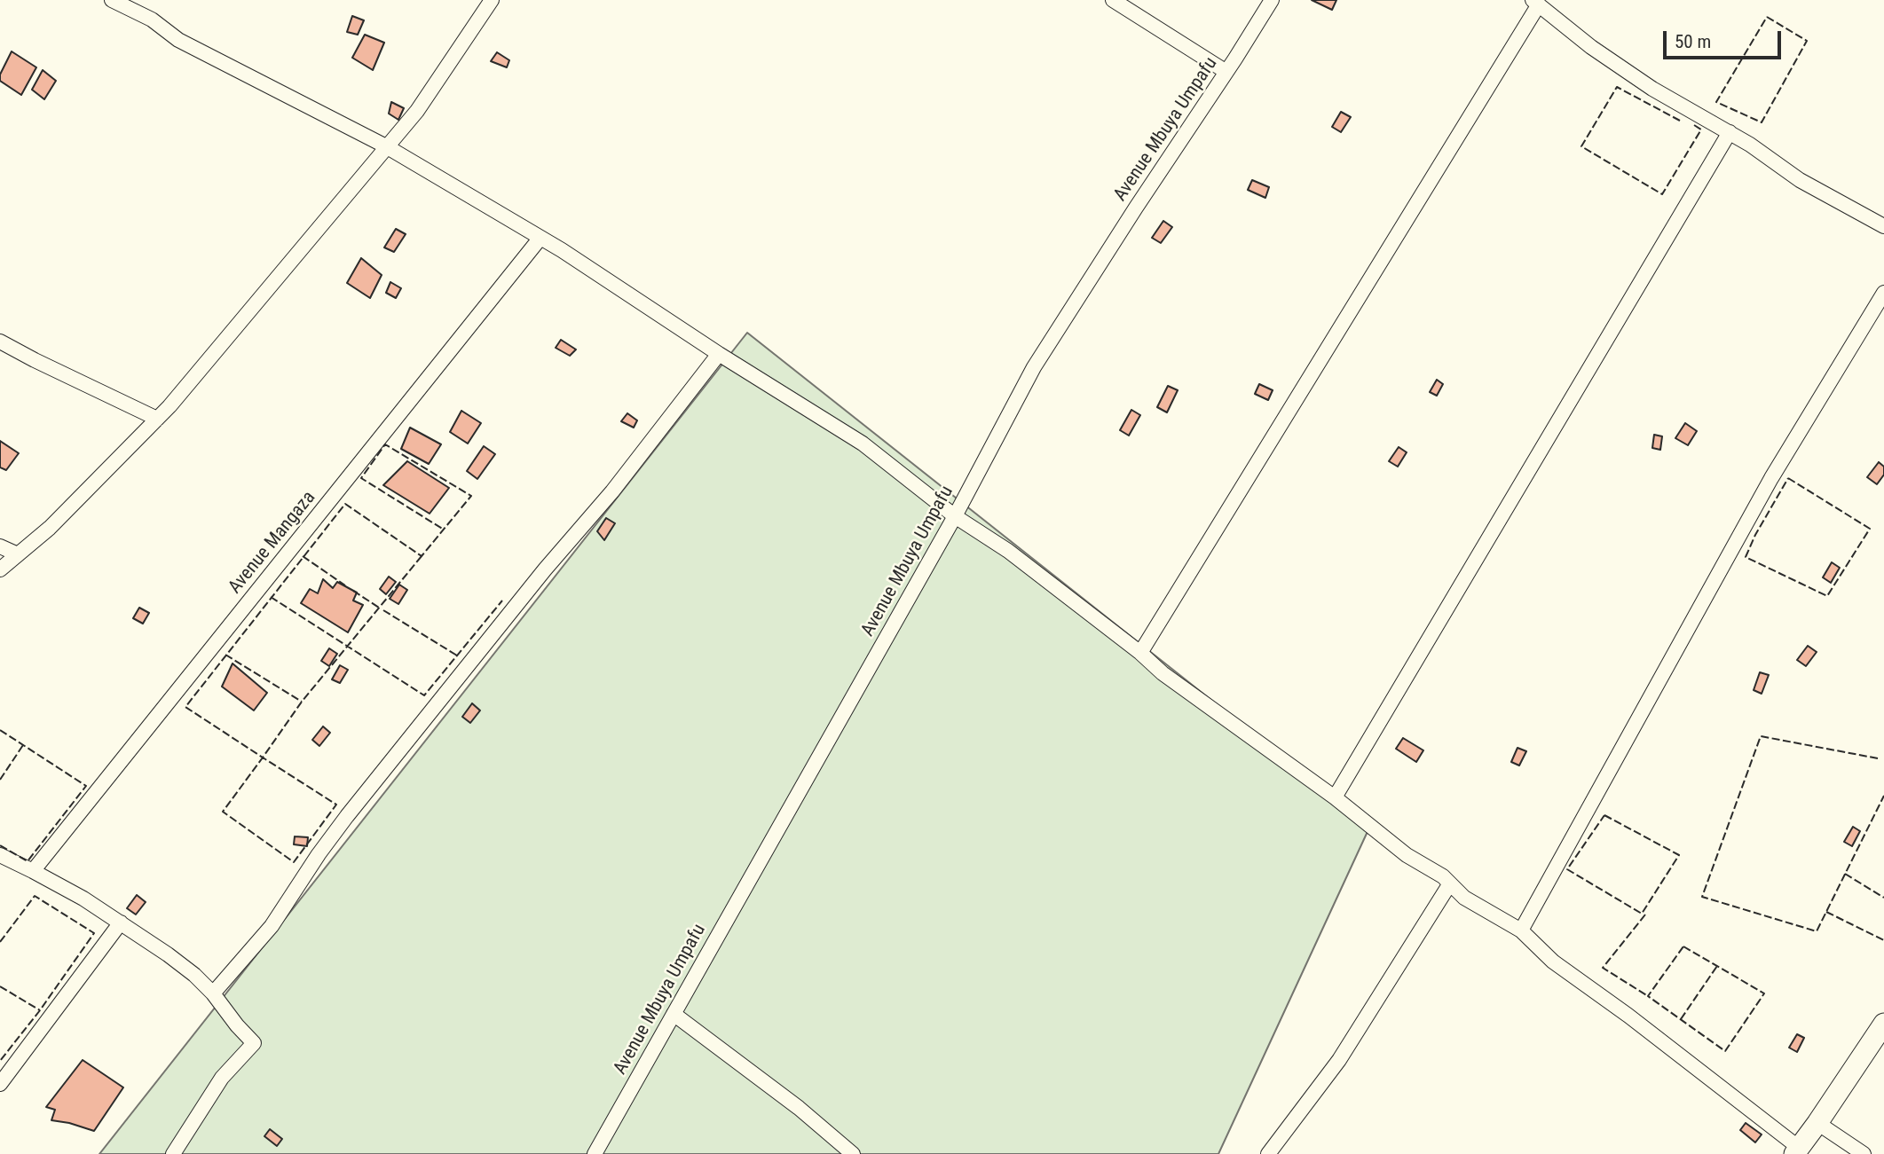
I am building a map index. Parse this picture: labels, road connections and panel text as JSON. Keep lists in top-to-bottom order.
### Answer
{
  "streets": {
    "street": ["Avenue Mbuya Umpafu", "Avenue Mangaza"]
  },
  "scale_bar": "50 m"
}
